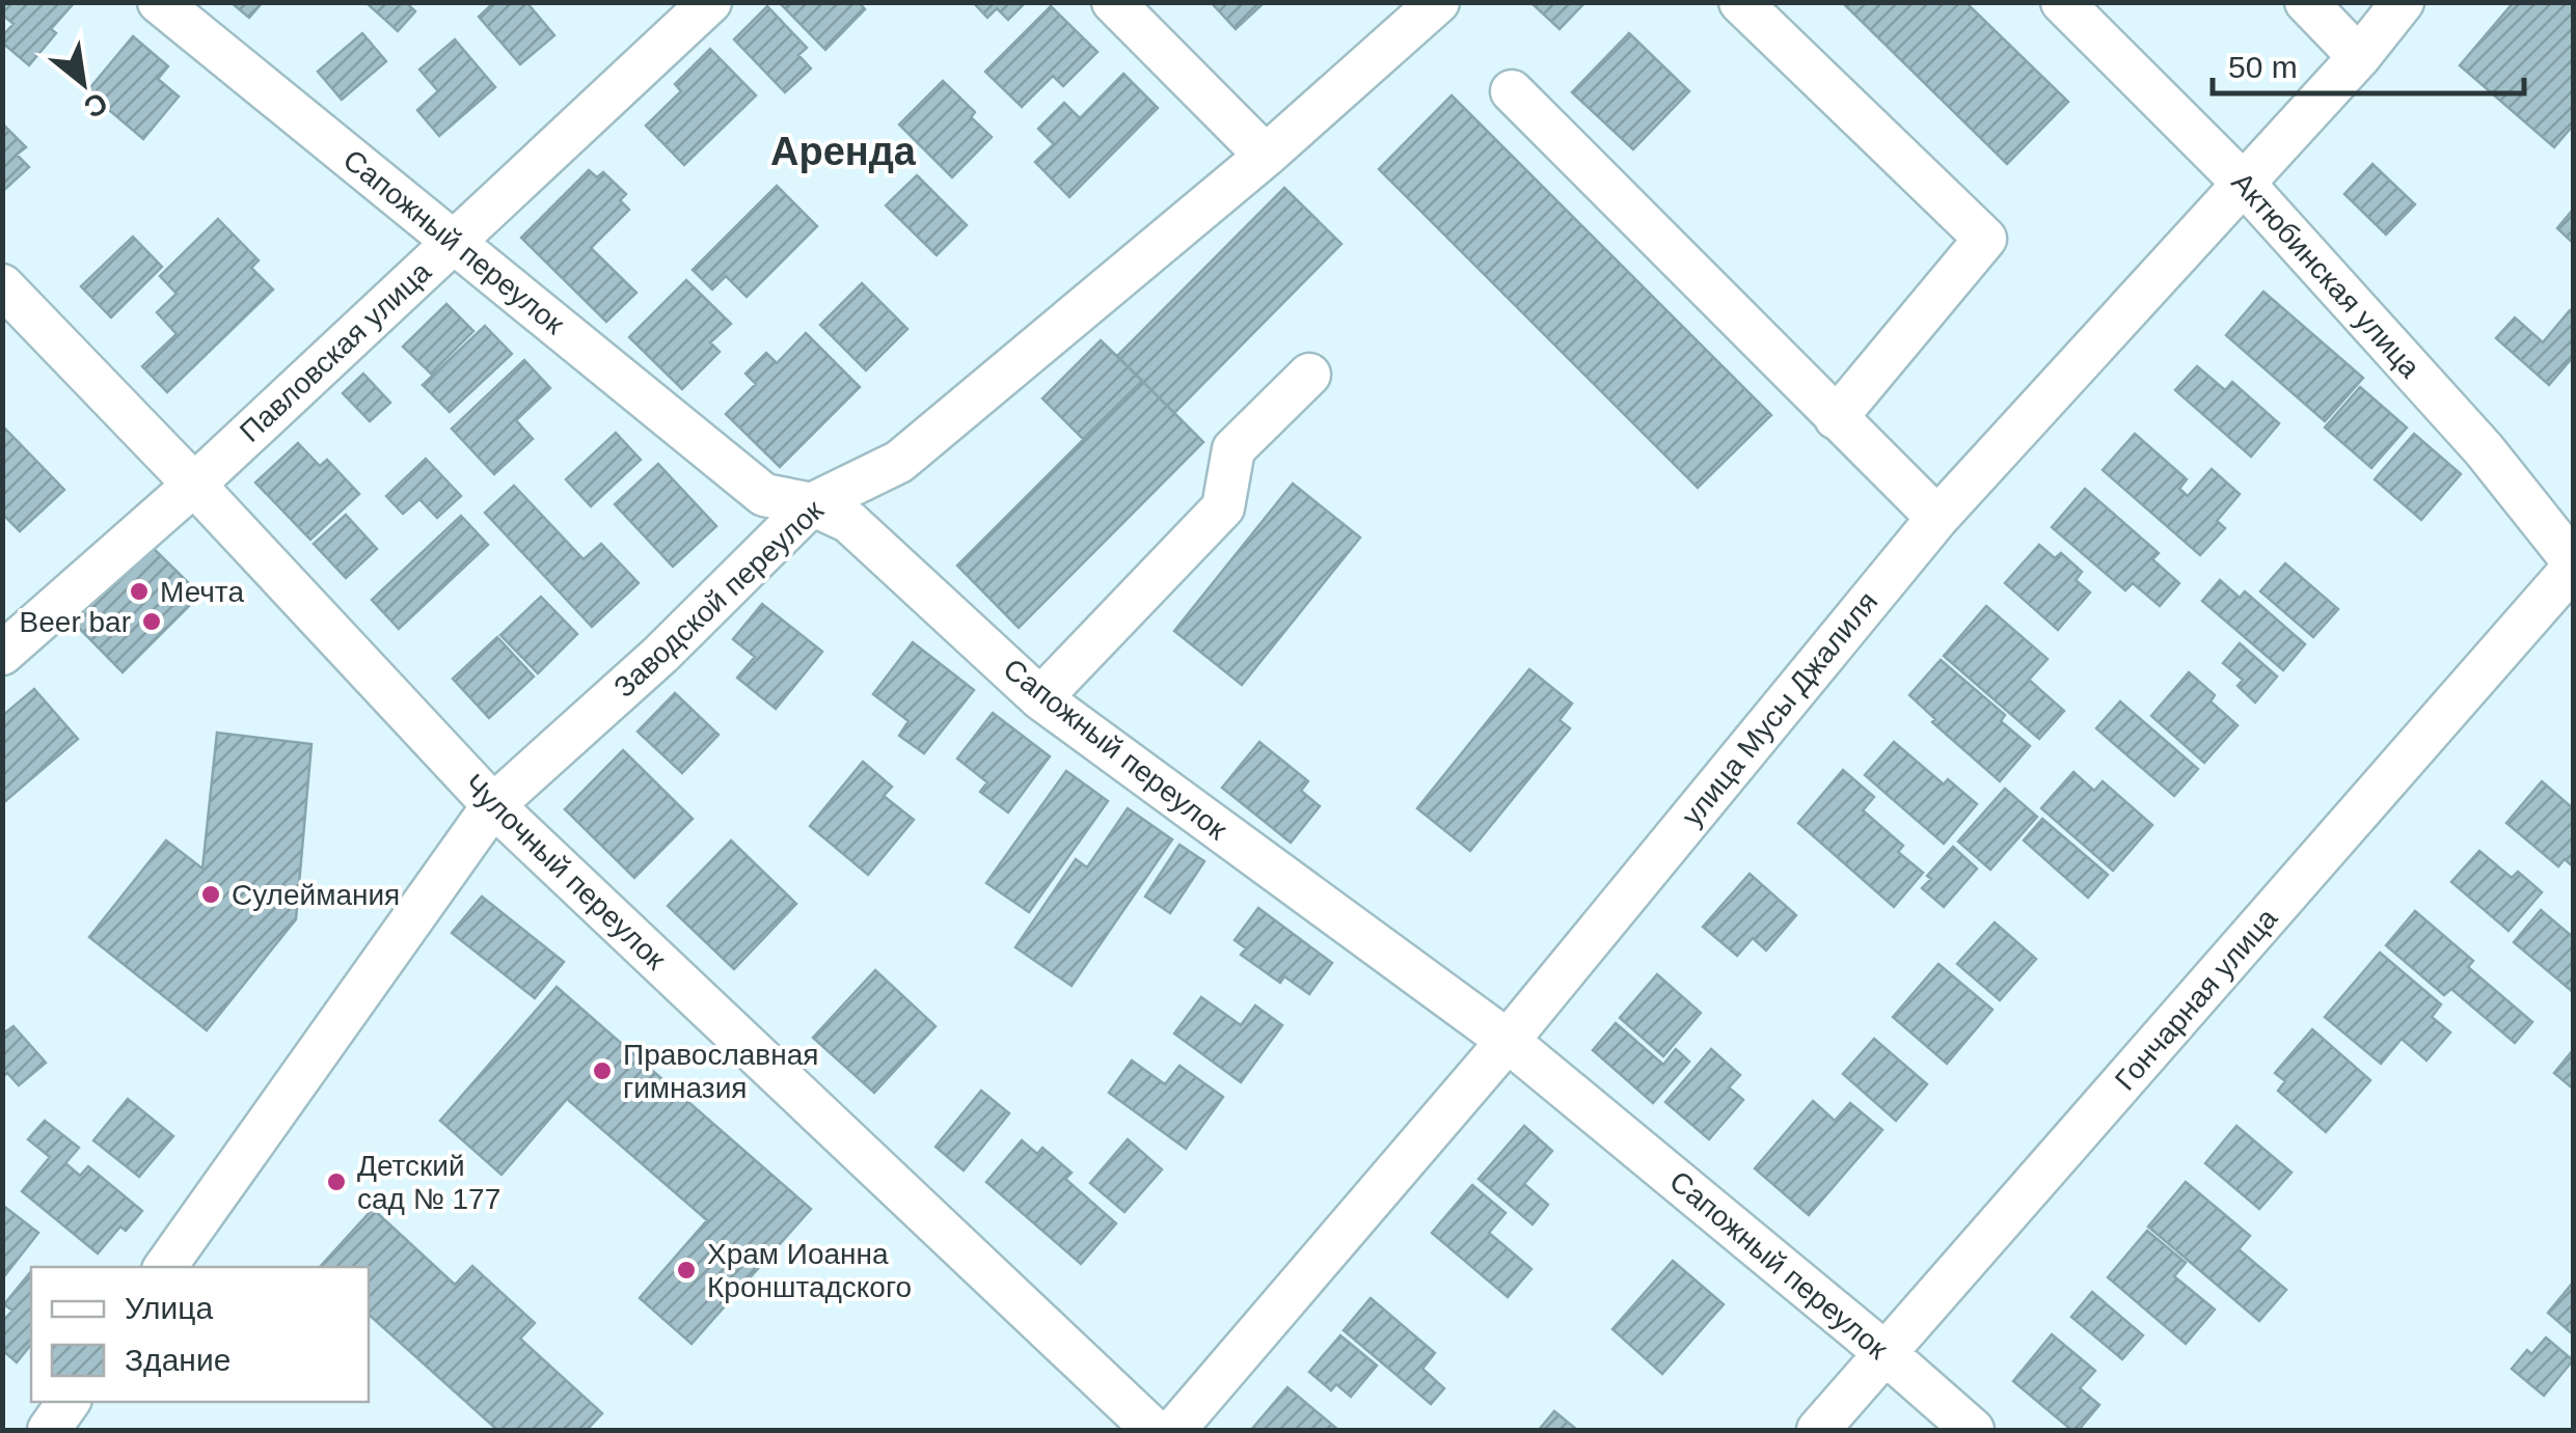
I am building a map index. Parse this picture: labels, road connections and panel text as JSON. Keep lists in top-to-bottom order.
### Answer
{
  "streets": {
    "street": [
      "Сапожный переулок",
      "Актюбинская улица",
      "Павловская улица",
      "Заводской переулок",
      "улица Мусы Джалиля",
      "Чулочный переулок",
      "Гончарная улица"
    ]
  },
  "crossings": [
    ["Сапожный переулок", "Павловская улица"],
    ["Сапожный переулок", "Заводской переулок"],
    ["Сапожный переулок", "улица Мусы Джалиля"],
    ["Сапожный переулок", "Гончарная улица"],
    ["Актюбинская улица", "улица Мусы Джалиля"],
    ["Актюбинская улица", "Гончарная улица"],
    ["Павловская улица", "Чулочный переулок"],
    ["Заводской переулок", "Чулочный переулок"]
  ],
  "districts": ["Аренда"],
  "places": [
    "Мечта",
    "Beer bar",
    "Сулеймания",
    "Православная гимназия",
    "Детский сад № 177",
    "Храм Иоанна Кронштадского"
  ],
  "legend": ["Улица", "Здание"],
  "scale_bar": "50 m",
  "north": "bottom right"
}
